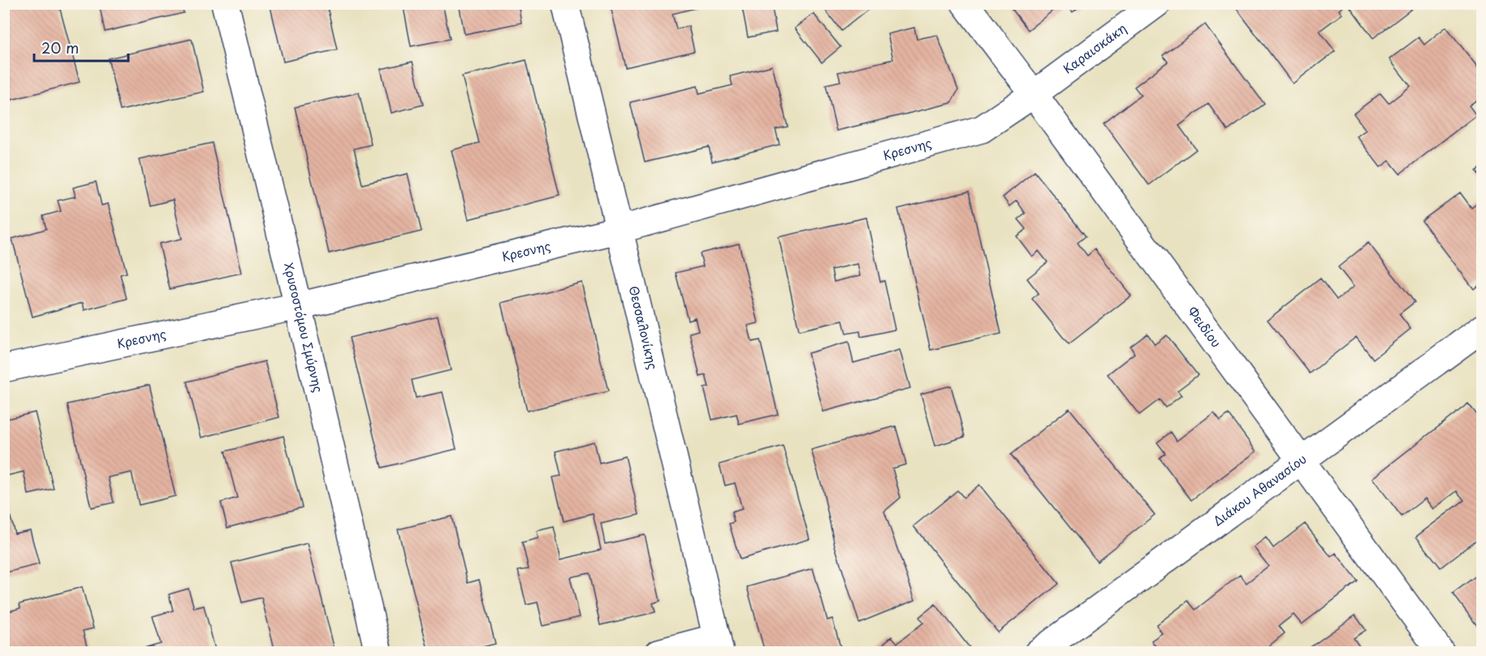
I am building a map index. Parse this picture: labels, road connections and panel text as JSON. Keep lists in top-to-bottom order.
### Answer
{
  "streets": {
    "street": [
      "Καραισκάκη",
      "Κρεσνης",
      "Φειδίου",
      "Χρυσοστόμου Σμύρνης",
      "Θεσσαλονίκης",
      "Διάκου Αθανασίου"
    ]
  },
  "crossings": [
    ["Καραισκάκη", "Κρεσνης"],
    ["Καραισκάκη", "Φειδίου"],
    ["Κρεσνης", "Φειδίου"],
    ["Κρεσνης", "Χρυσοστόμου Σμύρνης"],
    ["Κρεσνης", "Θεσσαλονίκης"],
    ["Φειδίου", "Διάκου Αθανασίου"]
  ],
  "scale_bar": "20 m"
}
